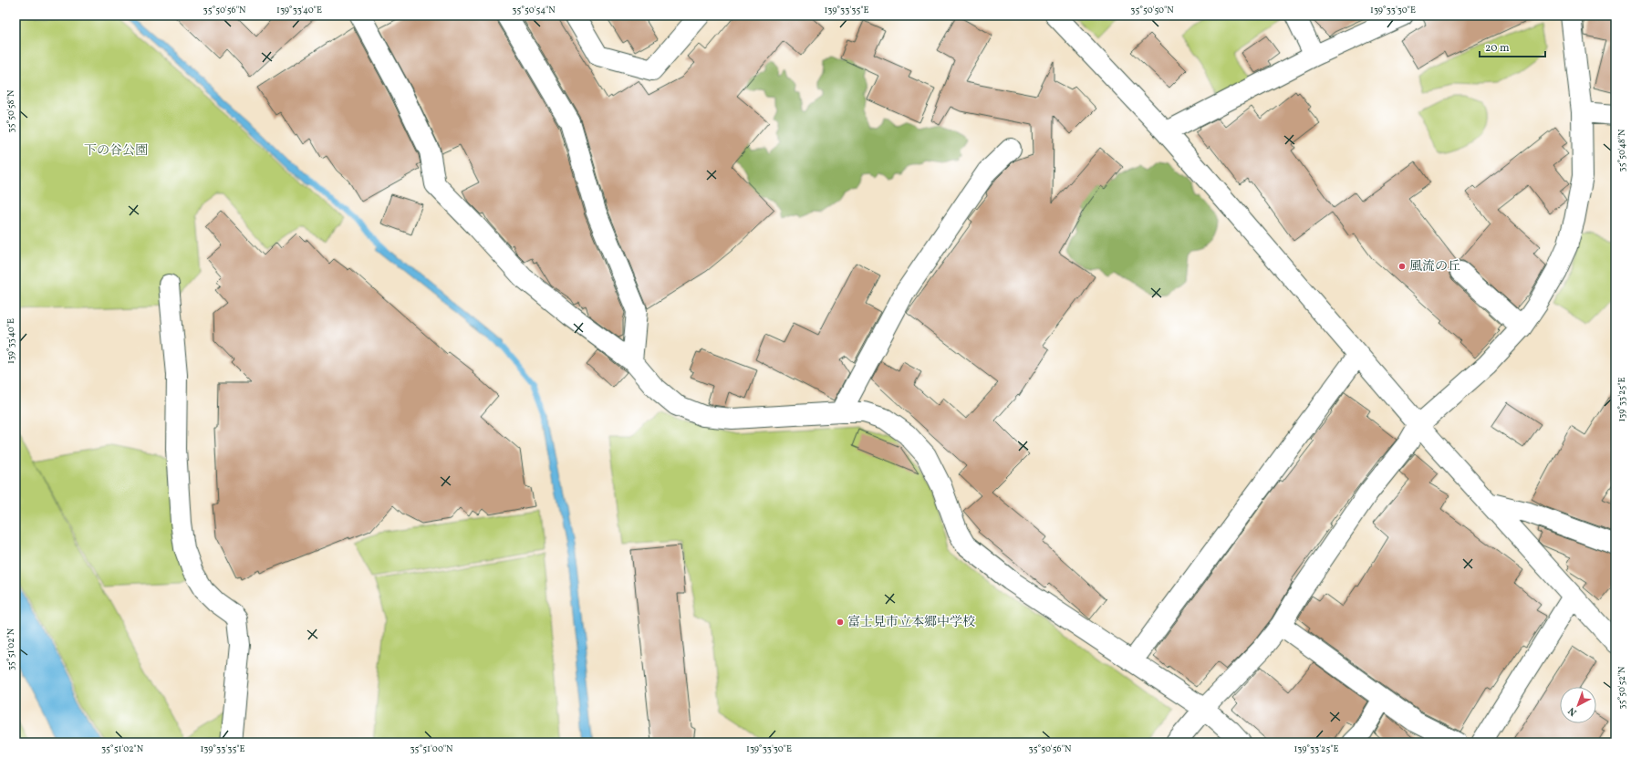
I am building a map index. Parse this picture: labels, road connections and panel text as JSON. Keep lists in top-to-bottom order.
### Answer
{
  "parks": ["下の谷公園"],
  "places": ["風流の丘", "富士見市立本郷中学校"],
  "scale_bar": "20 m",
  "north": "bottom left",
  "coordinates": [
    "35°50'56\"N",
    "139°33'40\"E",
    "35°50'54\"N",
    "139°33'35\"E",
    "35°50'50\"N",
    "139°33'30\"E",
    "35°50'58\"N",
    "35°50'48\"N",
    "139°33'25\"E",
    "35°51'02\"N",
    "35°50'52\"N",
    "35°51'00\"N"
  ]
}
